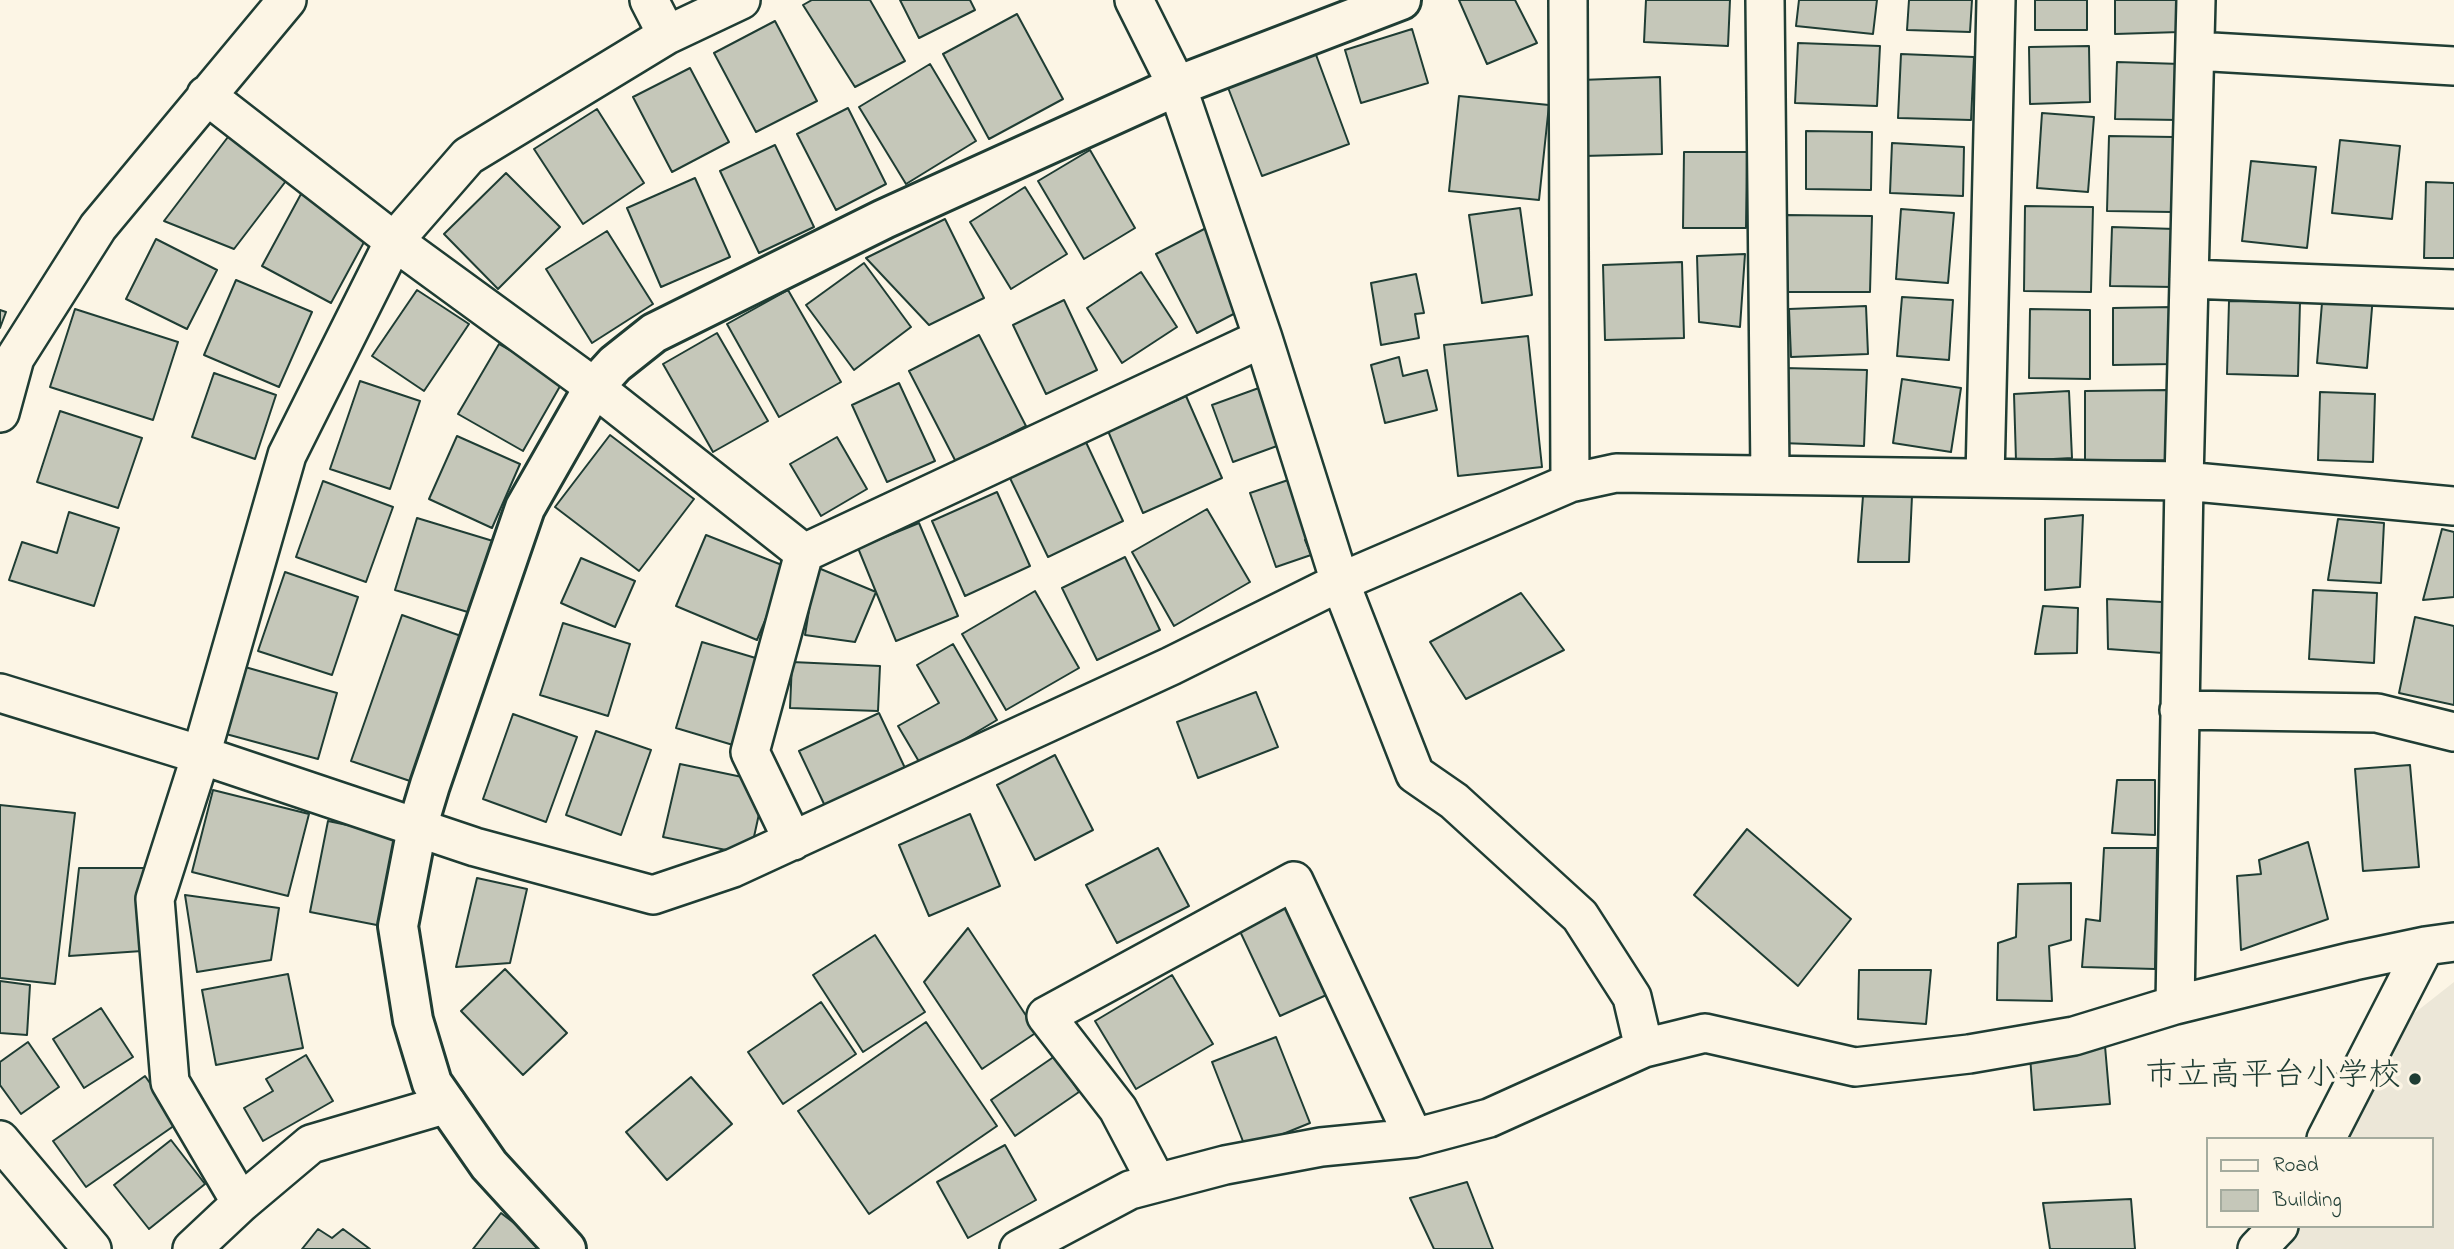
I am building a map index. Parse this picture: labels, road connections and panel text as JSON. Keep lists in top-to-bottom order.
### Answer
{
  "places": ["市立高平台小学校"],
  "legend": ["Road", "Building"]
}
